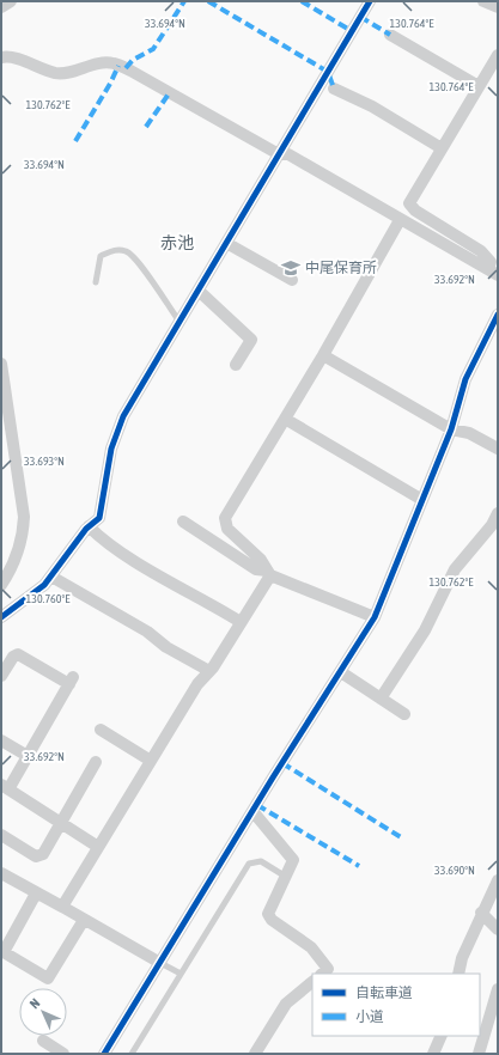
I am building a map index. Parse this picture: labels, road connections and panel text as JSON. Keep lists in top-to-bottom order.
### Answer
{
  "districts": ["赤池"],
  "places": {
    "school or university": ["中尾保育所"]
  },
  "legend": ["自転車道", "小道"],
  "north": "top left",
  "coordinates": [
    "33.694°N",
    "130.764°E",
    "130.762°E",
    "33.692°N",
    "33.693°N",
    "130.760°E",
    "33.690°N"
  ]
}
